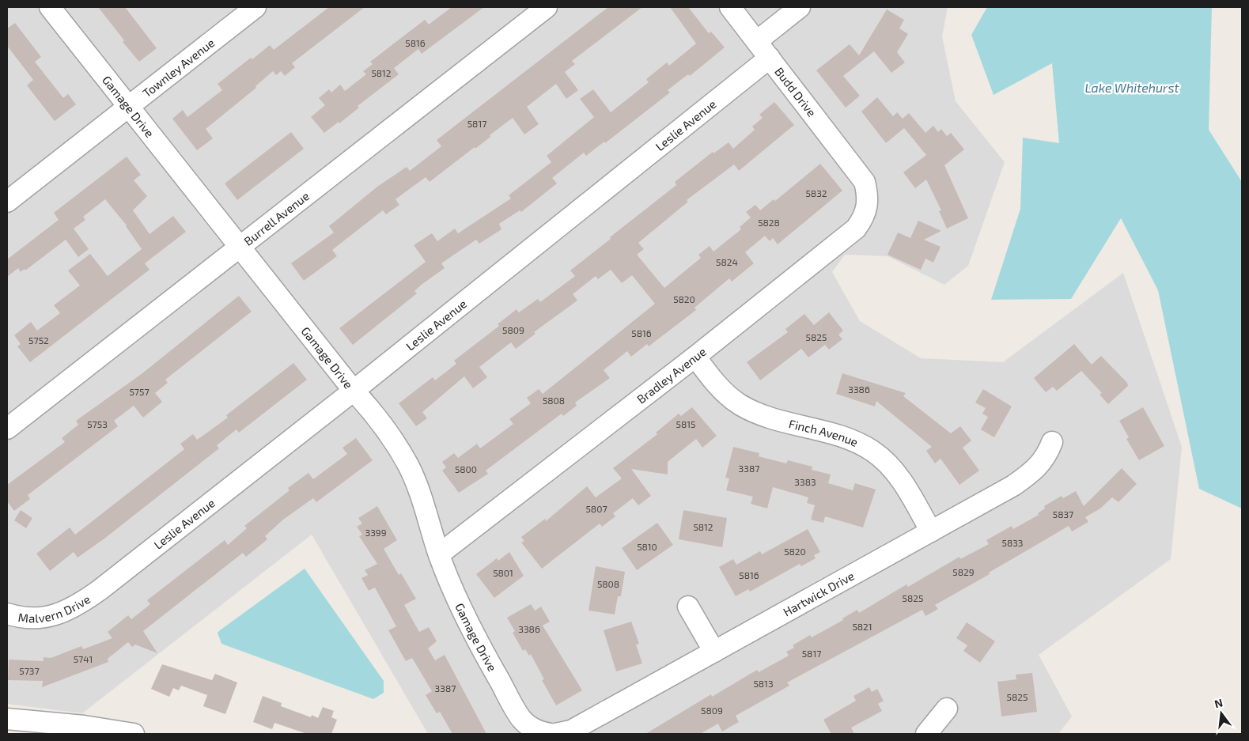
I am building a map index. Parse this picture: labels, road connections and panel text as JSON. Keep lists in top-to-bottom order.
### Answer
{
  "streets": {
    "street": [
      "Townley Avenue",
      "Budd Drive",
      "Gamage Drive",
      "Leslie Avenue",
      "Burrell Avenue",
      "Bradley Avenue",
      "Finch Avenue",
      "Hartwick Drive",
      "Malvern Drive"
    ]
  },
  "crossings": [
    ["Townley Avenue", "Gamage Drive"],
    ["Budd Drive", "Leslie Avenue"],
    ["Budd Drive", "Bradley Avenue"],
    ["Gamage Drive", "Leslie Avenue"],
    ["Gamage Drive", "Burrell Avenue"],
    ["Gamage Drive", "Bradley Avenue"],
    ["Leslie Avenue", "Malvern Drive"],
    ["Bradley Avenue", "Finch Avenue"],
    ["Finch Avenue", "Hartwick Drive"]
  ],
  "water": ["Lake Whitehurst"],
  "house_numbers": [
    "5816",
    "5812",
    "5817",
    "5832",
    "5828",
    "5824",
    "5820",
    "5809",
    "5816",
    "5825",
    "5752",
    "3386",
    "5757",
    "5808",
    "5753",
    "5815",
    "3387",
    "5800",
    "3383",
    "5807",
    "5837",
    "5812",
    "3399",
    "5833",
    "5810",
    "5820",
    "5829",
    "5801",
    "5816",
    "5808",
    "5825",
    "5821",
    "3386",
    "5817",
    "5741",
    "5737",
    "5813",
    "3387",
    "5825",
    "5809"
  ],
  "north": "top"
}
